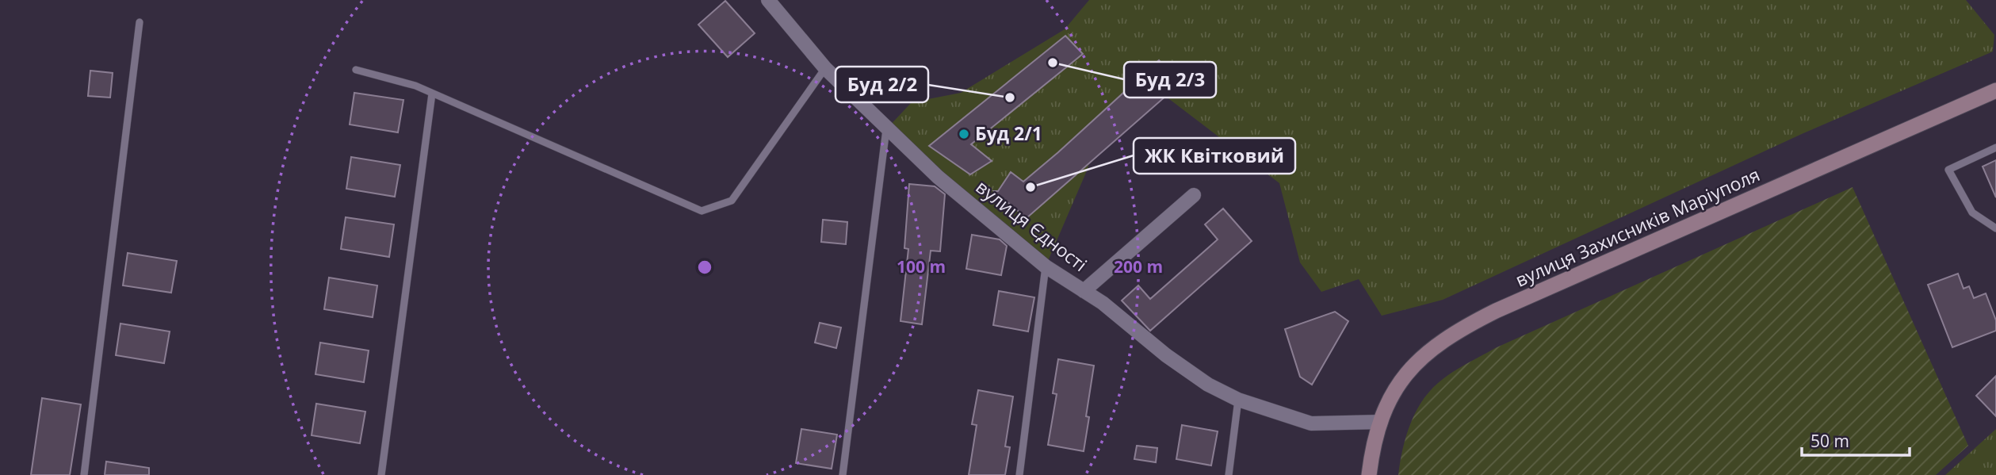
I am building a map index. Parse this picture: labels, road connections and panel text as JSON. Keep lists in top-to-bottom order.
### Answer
{
  "streets": {
    "main road": ["вулиця Захисників Маріуполя"],
    "street": ["вулиця Єдності"]
  },
  "crossings": [
    ["вулиця Єдності", "вулиця Захисників Маріуполя"]
  ],
  "places": [
    "Буд 2/3",
    "Буд 2/2",
    "Буд 2/1",
    "ЖК Квітковий"
  ],
  "scale_bar": "50 m",
  "rings": ["100 m", "200 m"]
}
